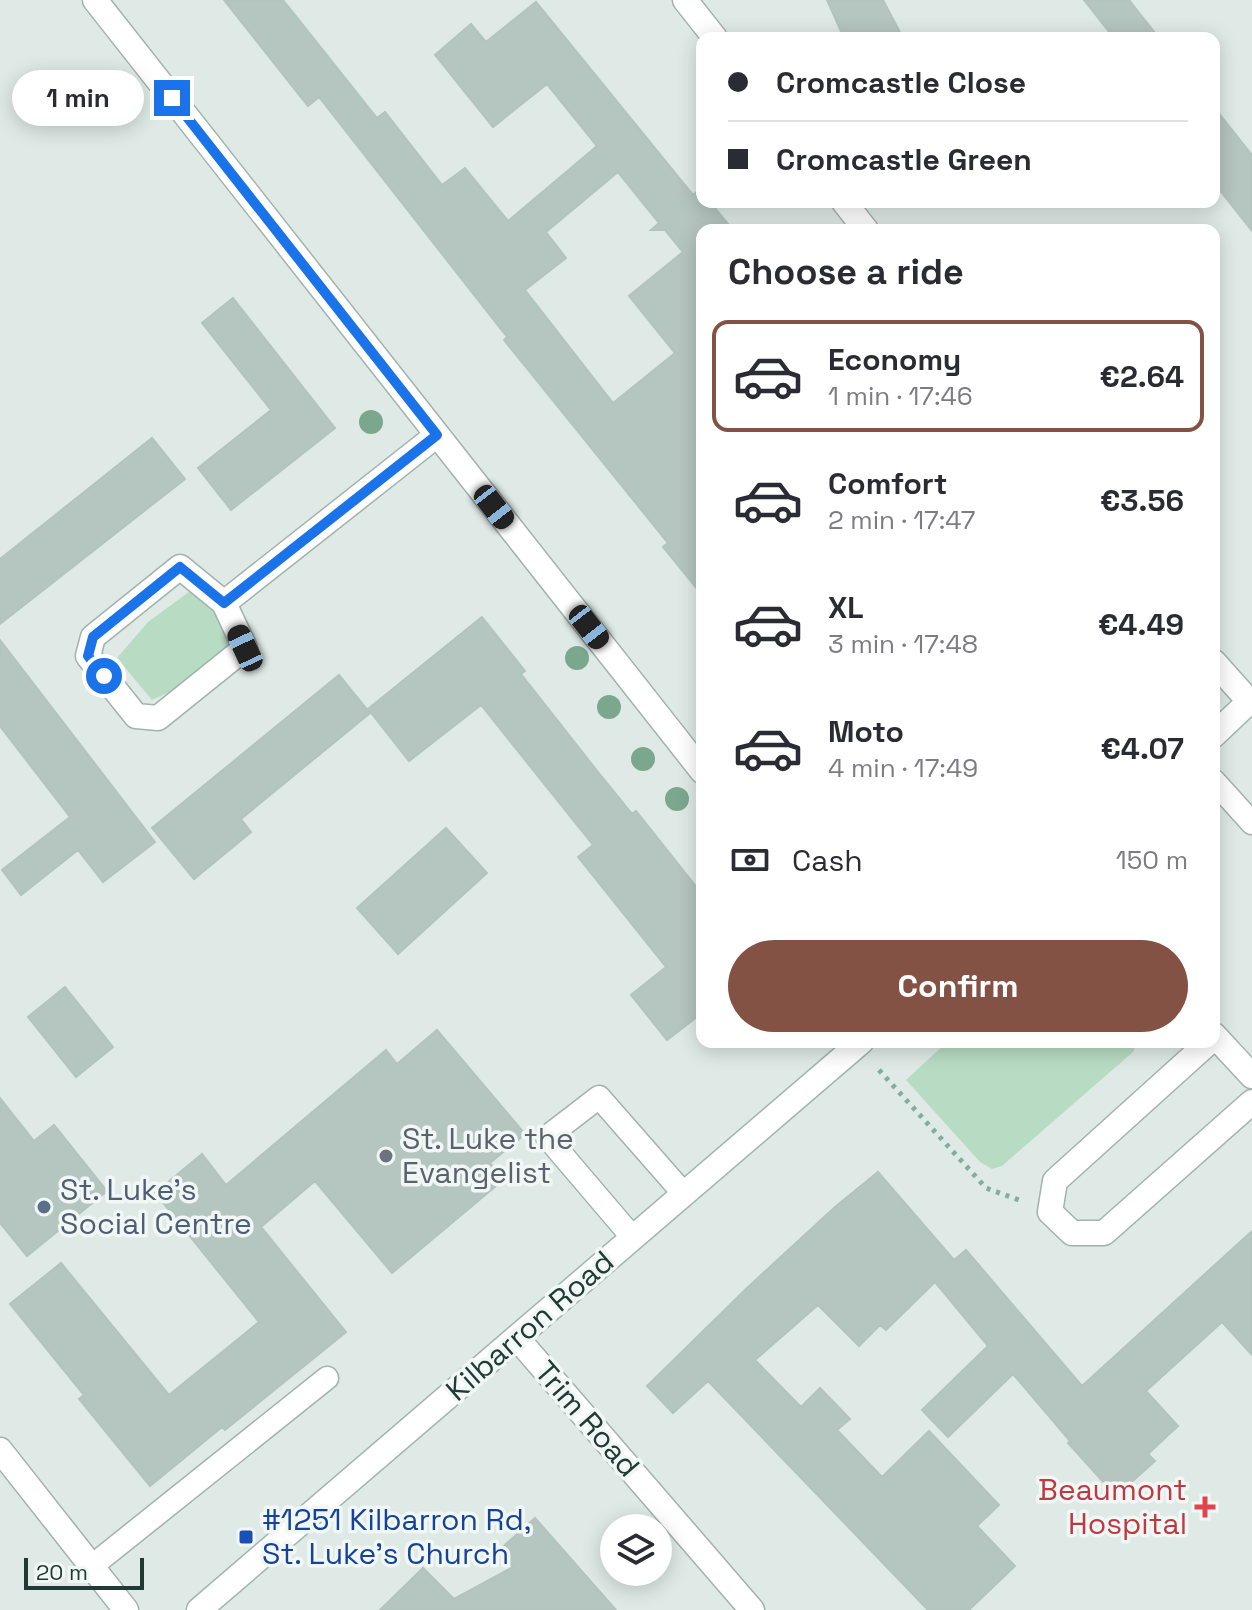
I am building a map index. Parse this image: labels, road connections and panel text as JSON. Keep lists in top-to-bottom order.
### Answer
{
  "streets": {
    "street": ["Kilbarron Road", "Trim Road"]
  },
  "crossings": [
    ["Kilbarron Road", "Trim Road"]
  ],
  "places": {
    "other": ["St. Luke the Evangelist", "St. Luke's Social Centre"],
    "health": ["Beaumont Hospital"],
    "transit": ["#1251 Kilbarron Rd, St. Luke's Church"]
  },
  "scale_bar": "20 m",
  "page": {
    "banner": ["Cromcastle Close", "Cromcastle Green"],
    "bubble": "1 min",
    "heading": "Choose a ride",
    "list": [
      {
        "name": "Economy",
        "note": "1 min · 17:46",
        "value": "€2.64"
      },
      {
        "name": "Comfort",
        "note": "2 min · 17:47",
        "value": "€3.56"
      },
      {
        "name": "XL",
        "note": "3 min · 17:48",
        "value": "€4.49"
      },
      {
        "name": "Moto",
        "note": "4 min · 17:49",
        "value": "€4.07"
      }
    ],
    "pay": ["Cash", "150 m"],
    "buttons": "Confirm",
    "scale": "20 m"
  }
}
